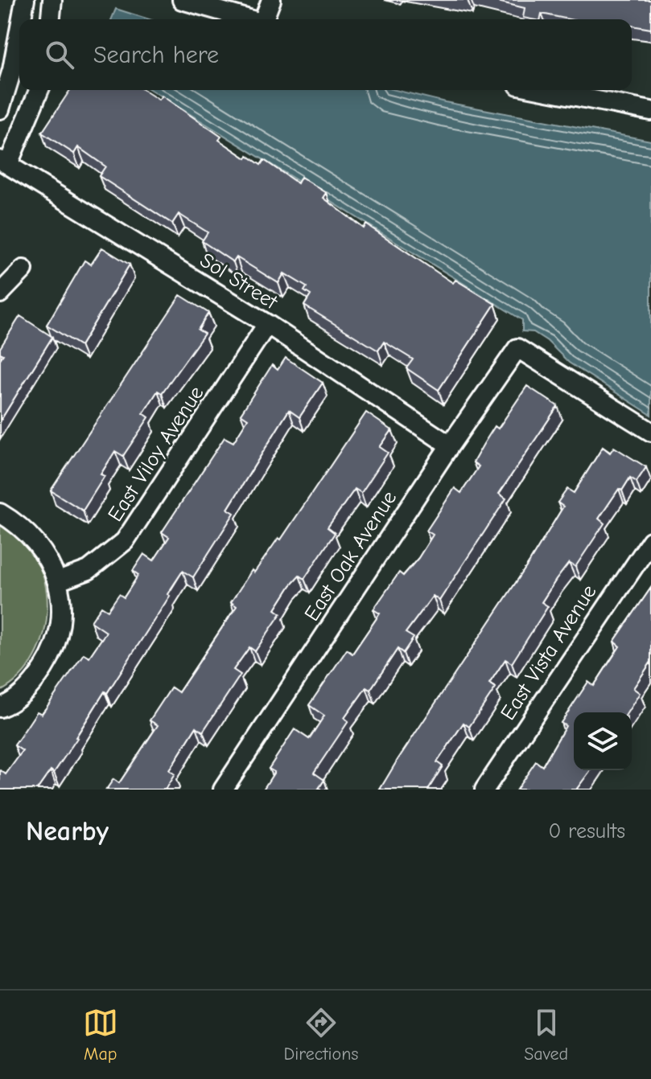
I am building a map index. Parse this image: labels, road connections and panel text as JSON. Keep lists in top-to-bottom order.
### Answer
{
  "streets": {
    "street": [
      "Sol Street",
      "East Viloy Avenue",
      "East Oak Avenue",
      "East Vista Avenue"
    ]
  },
  "crossings": [
    ["Sol Street", "East Viloy Avenue"],
    ["Sol Street", "East Oak Avenue"]
  ],
  "page": {
    "search": "Search here",
    "heading": ["Nearby", "0 results"],
    "nav": ["Map", "Directions", "Saved"]
  }
}
